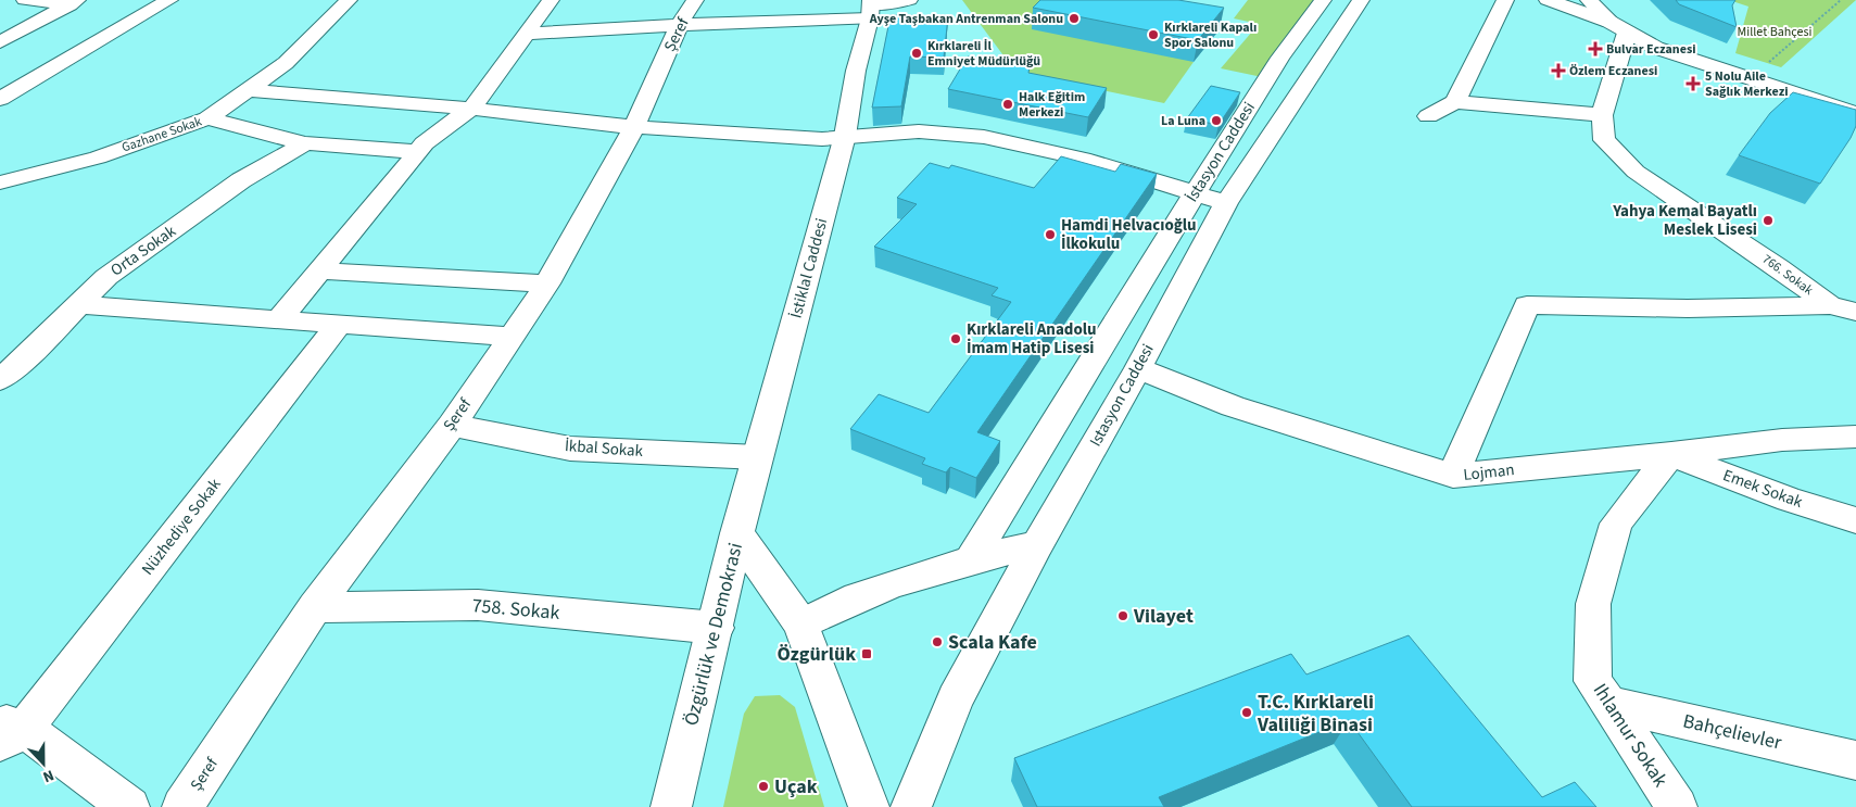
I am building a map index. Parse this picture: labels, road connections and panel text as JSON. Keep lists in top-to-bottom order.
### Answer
{
  "streets": {
    "street": [
      "Şeref",
      "Gazhane Sokak",
      "İstasyon Caddesi",
      "Orta Sokak",
      "İstiklal Caddesi",
      "766. Sokak",
      "Istasyon Caddesi",
      "İkbal Sokak",
      "Lojman",
      "Emek Sokak",
      "Nüzhediye Sokak",
      "758. Sokak",
      "Özgürlük ve Demokrasi",
      "Bahçelievler",
      "Ihlamur Sokak"
    ]
  },
  "crossings": [
    ["Şeref", "İkbal Sokak"],
    ["Şeref", "758. Sokak"],
    ["İstiklal Caddesi", "İkbal Sokak"],
    ["İstiklal Caddesi", "Özgürlük ve Demokrasi"],
    ["Istasyon Caddesi", "Lojman"],
    ["Lojman", "Emek Sokak"],
    ["Lojman", "Ihlamur Sokak"],
    ["Emek Sokak", "Ihlamur Sokak"],
    ["758. Sokak", "Özgürlük ve Demokrasi"],
    ["Bahçelievler", "Ihlamur Sokak"]
  ],
  "parks": ["Millet Bahçesi"],
  "places": {
    "other": [
      "Ayşe Taşbakan Antrenman Salonu",
      "Kırklareli Kapalı Spor Salonu",
      "Kırklareli İl Emniyet Müdürlüğü",
      "Halk Eğitim Merkezi",
      "La Luna",
      "Yahya Kemal Bayatlı Meslek Lisesi",
      "Hamdi Helvacıoğlu İlkokulu",
      "Kırklareli Anadolu İmam Hatip Lisesi",
      "Vilayet",
      "Scala Kafe",
      "T.C. Kırklareli Valiliği Binasi",
      "Uçak"
    ],
    "health": ["Bulvar Eczanesi", "Özlem Eczanesi", "5 Nolu Aile Sağlık Merkezi"],
    "transit": ["Özgürlük"]
  },
  "north": "bottom"
}
